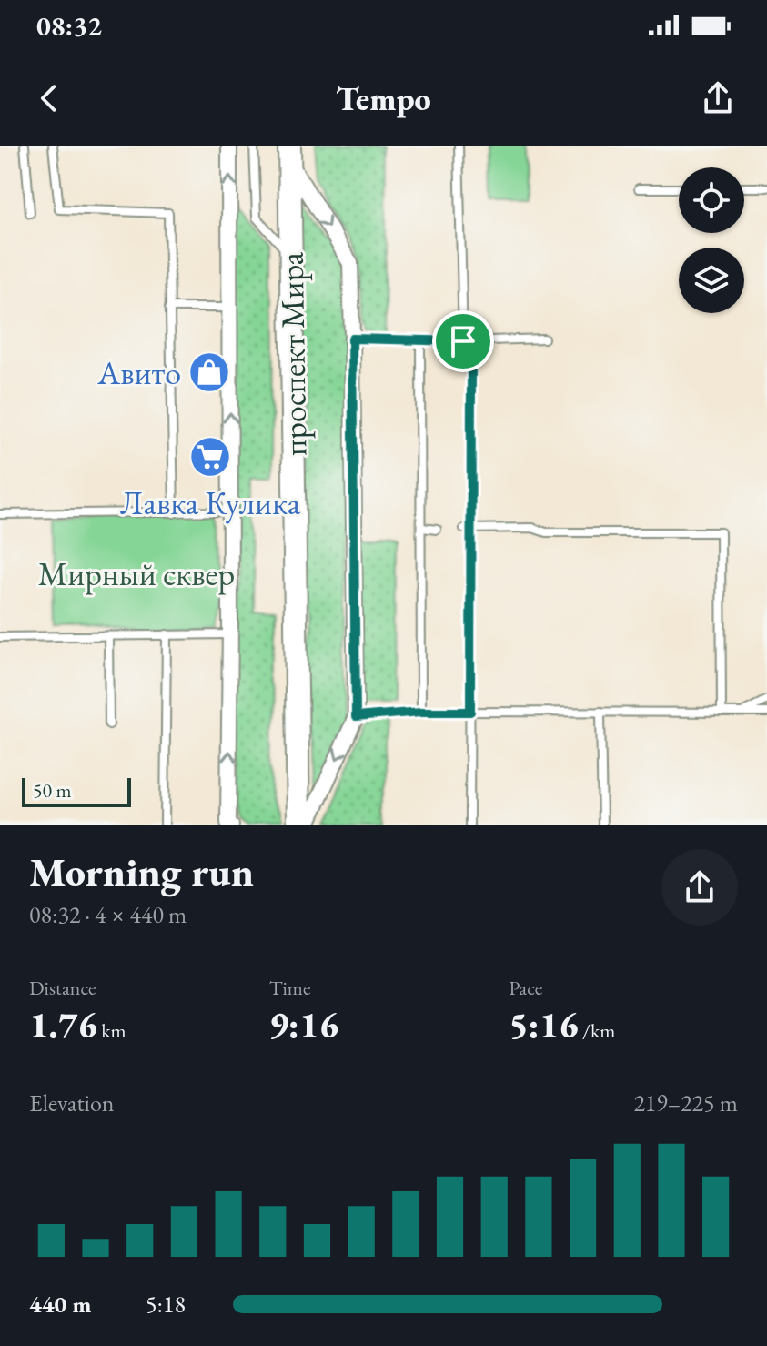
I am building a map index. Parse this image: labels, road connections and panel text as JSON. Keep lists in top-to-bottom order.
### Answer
{
  "streets": {
    "main road": ["проспект Мира"]
  },
  "parks": ["Мирный сквер"],
  "places": {
    "shop": ["Авито"],
    "supermarket": ["Лавка Кулика"]
  },
  "scale_bar": "50 m",
  "page": {
    "status": "08:32",
    "header": "Tempo",
    "scale": "50 m",
    "heading": ["Morning run", "08:32 · 4 × 440 m"],
    "stats": [
      ["Distance", "1.76 km"],
      ["Time", "9:16"],
      ["Pace", "5:16 /km"]
    ],
    "chart": ["Elevation", "219–225 m"],
    "list": [
      {
        "name": "440 m",
        "note": "5:18"
      }
    ]
  }
}
